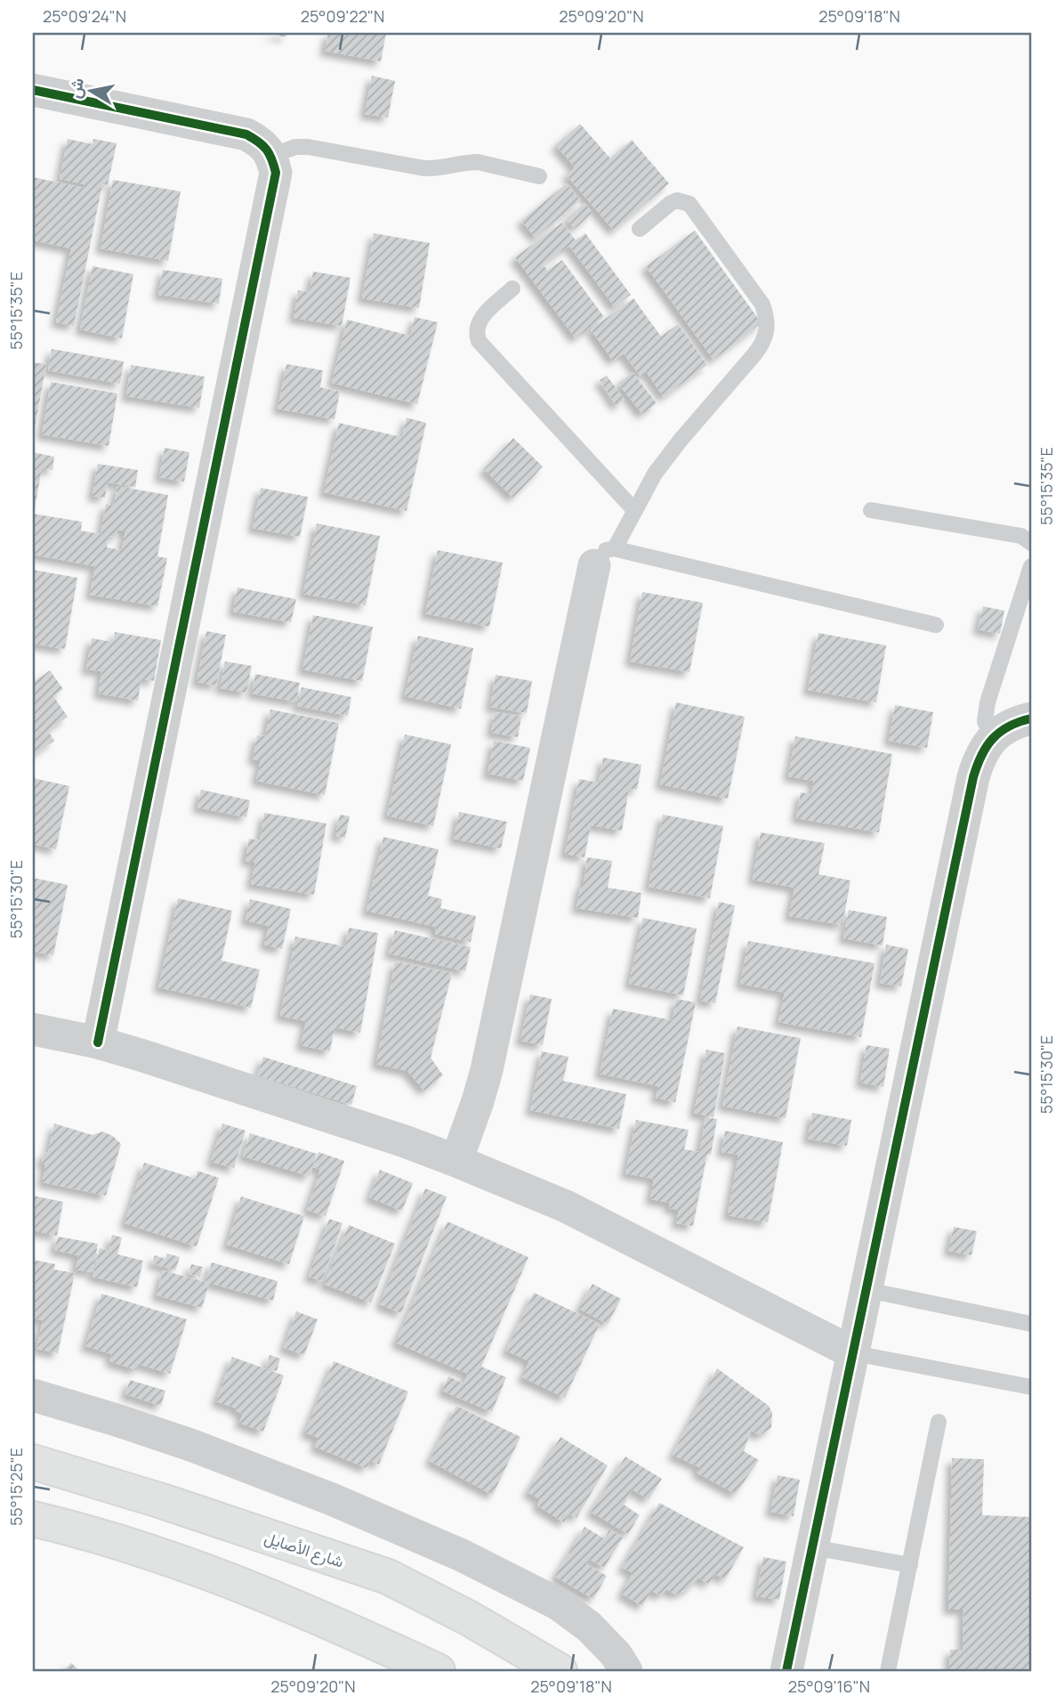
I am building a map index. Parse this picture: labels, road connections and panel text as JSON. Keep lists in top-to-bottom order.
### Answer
{
  "streets": {
    "main road": ["شارع الأصايل"]
  },
  "north": "left",
  "coordinates": [
    "25°09'24\"N",
    "25°09'22\"N",
    "25°09'20\"N",
    "25°09'18\"N",
    "55°15'35\"E",
    "55°15'30\"E",
    "55°15'25\"E",
    "25°09'16\"N"
  ]
}
